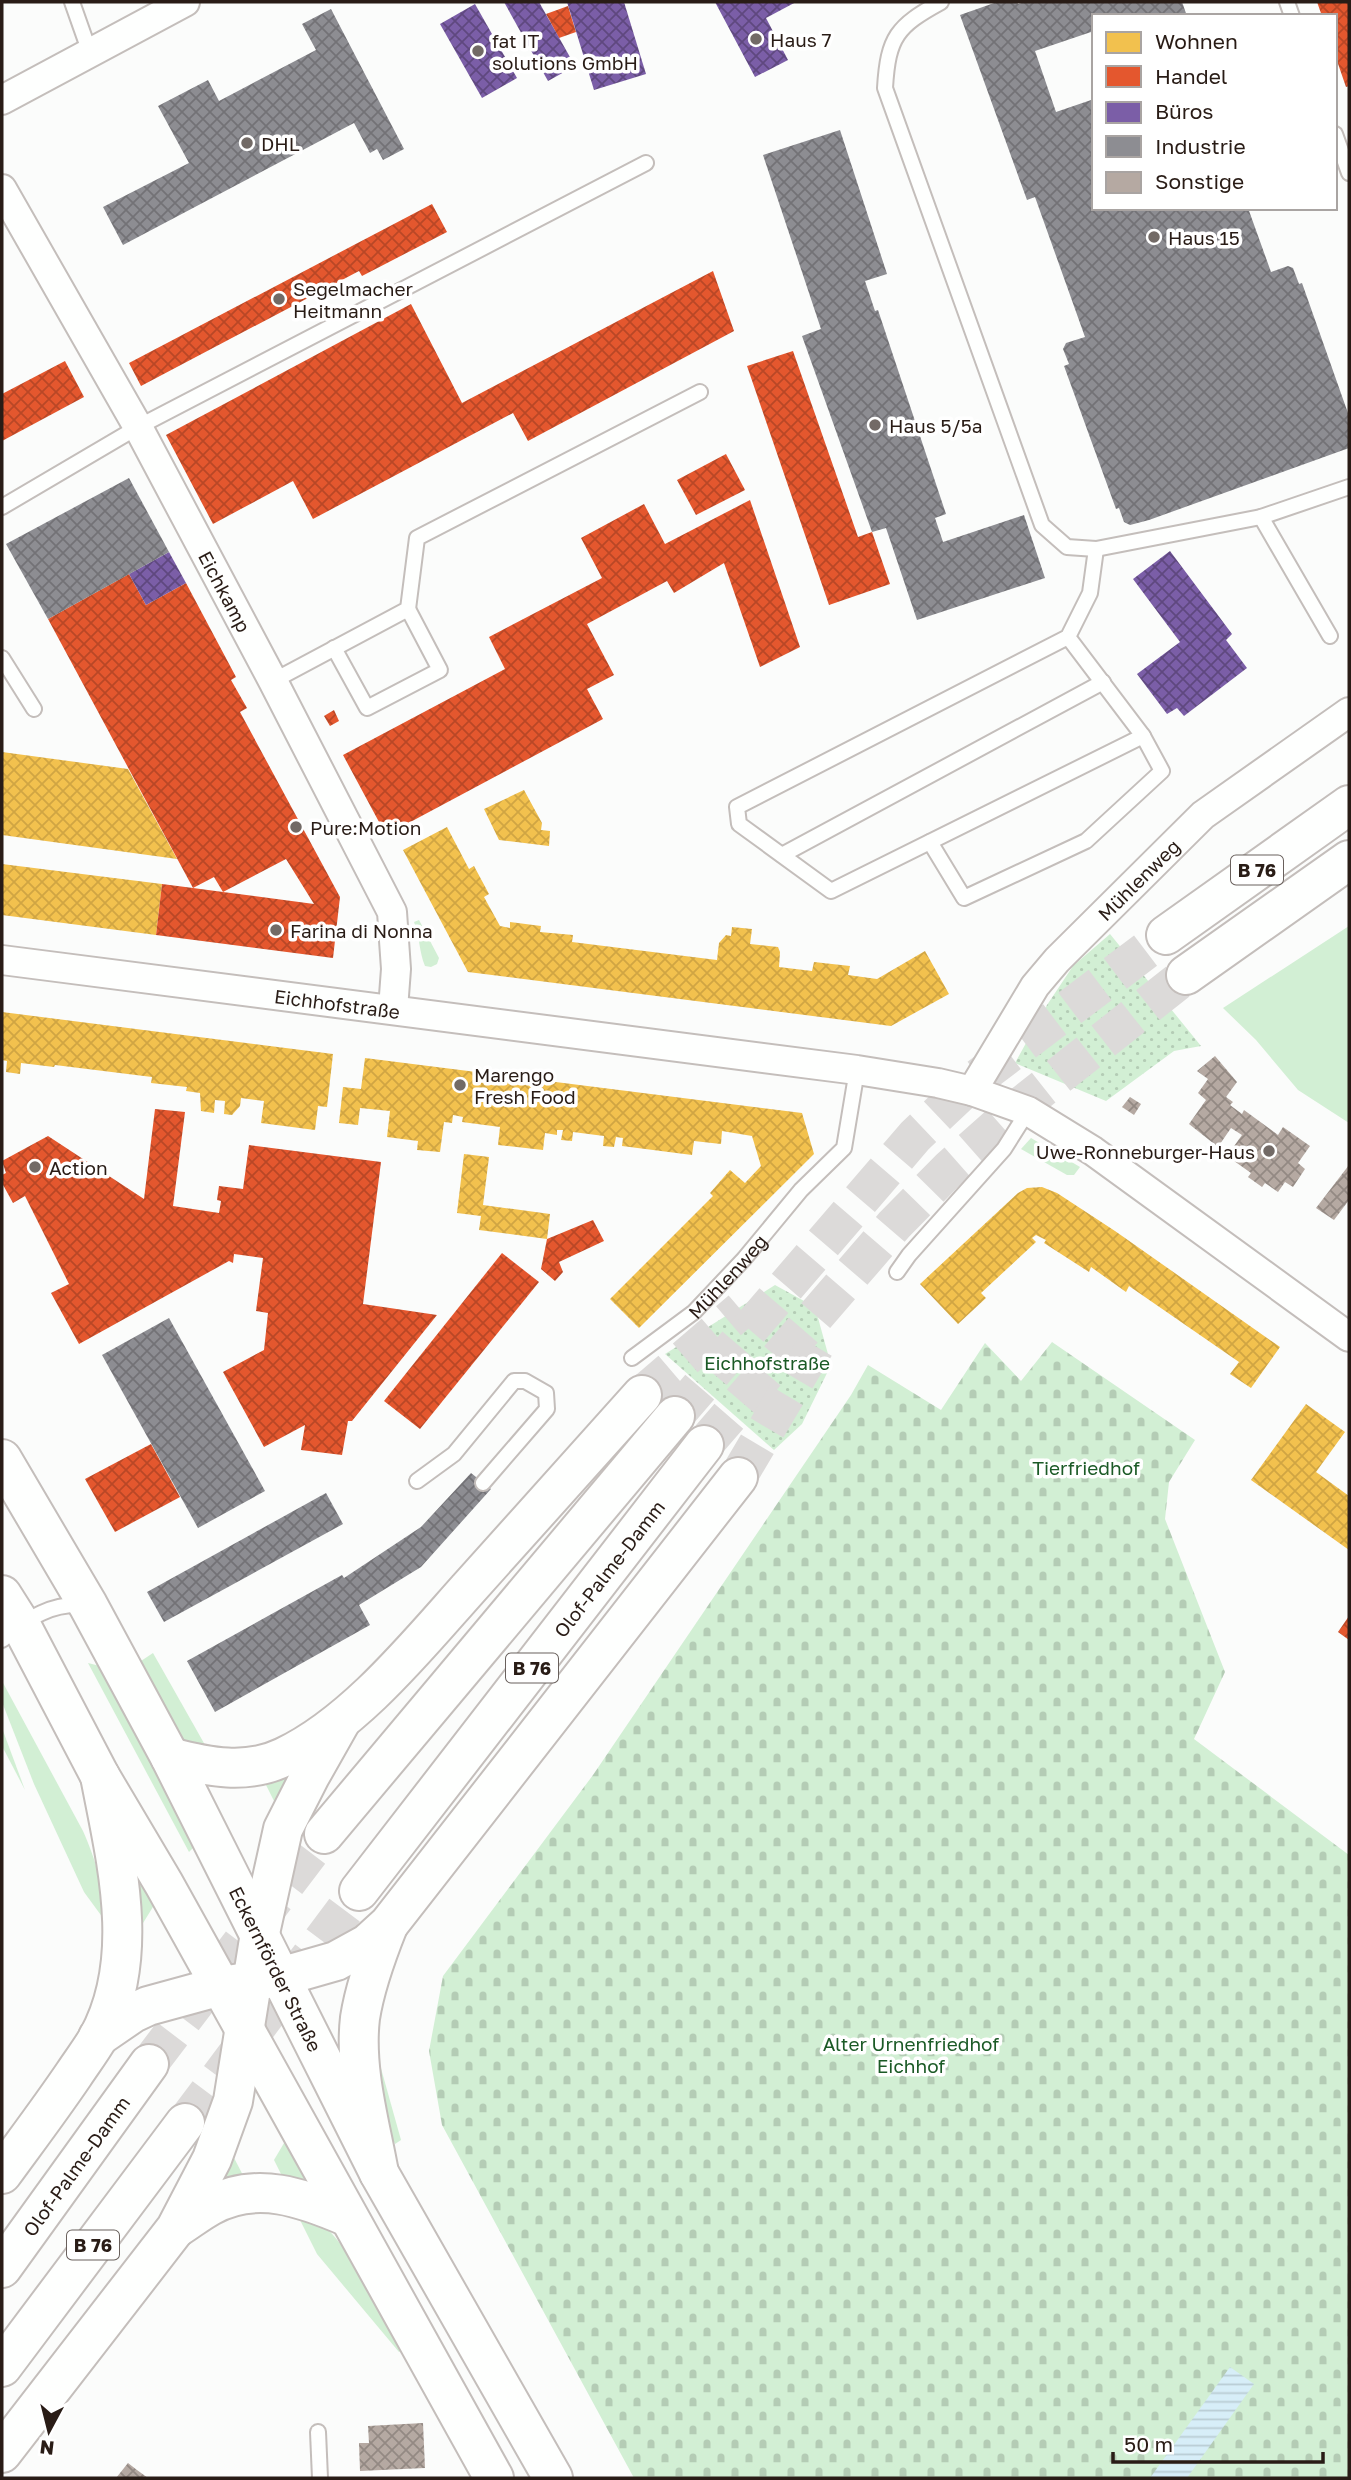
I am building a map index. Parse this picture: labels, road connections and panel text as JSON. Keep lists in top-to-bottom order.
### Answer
{
  "streets": {
    "main road": ["B 76", "Olof-Palme-Damm", "Eckernförder Straße"],
    "street": ["Eichkamp", "Mühlenweg", "Eichhofstraße"]
  },
  "crossings": [
    ["Eichkamp", "Eichhofstraße"],
    ["Mühlenweg", "Eichhofstraße"]
  ],
  "parks": ["Eichhofstraße", "Tierfriedhof", "Alter Urnenfriedhof Eichhof"],
  "places": [
    "Haus 7",
    "fat IT solutions GmbH",
    "DHL",
    "Haus 15",
    "Segelmacher Heitmann",
    "Haus 5/5a",
    "Pure:Motion",
    "Farina di Nonna",
    "Marengo Fresh Food",
    "Uwe-Ronneburger-Haus",
    "Action"
  ],
  "legend": [
    "Wohnen",
    "Handel",
    "Büros",
    "Industrie",
    "Sonstige"
  ],
  "scale_bar": "50 m",
  "north": "bottom"
}
